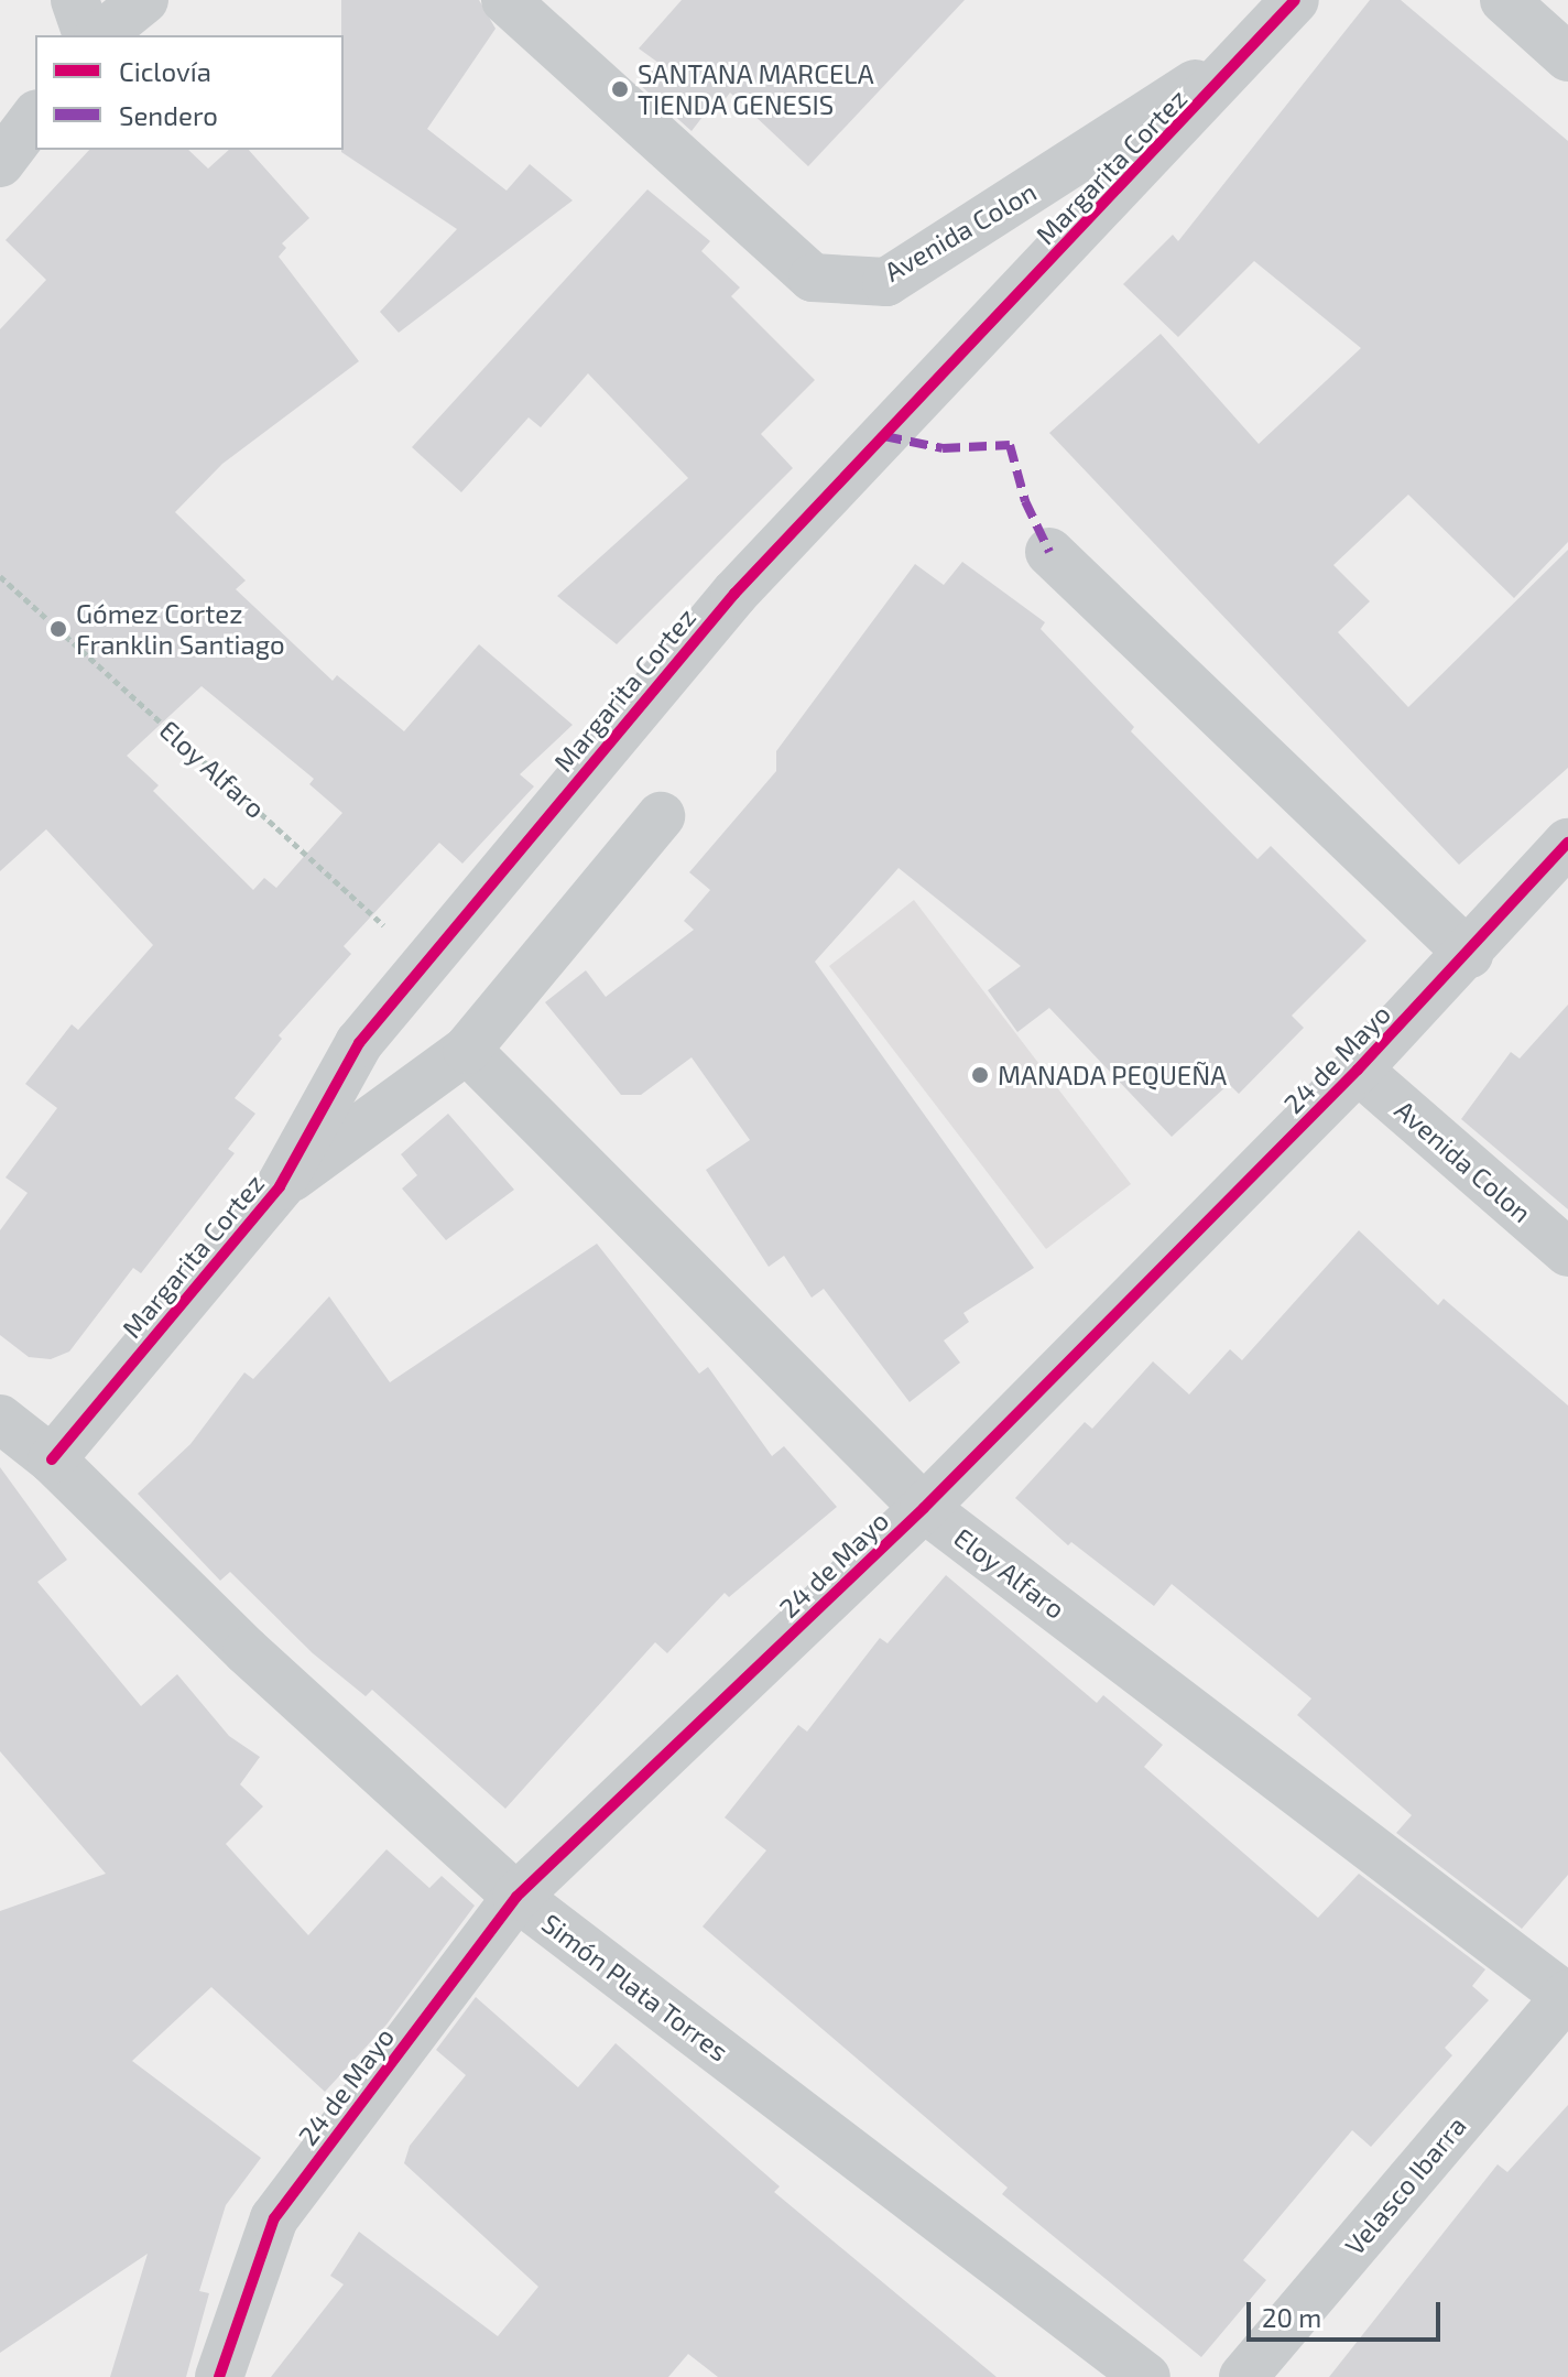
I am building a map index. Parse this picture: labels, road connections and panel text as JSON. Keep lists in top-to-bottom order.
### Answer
{
  "streets": {
    "street": [
      "Margarita Cortez",
      "Avenida Colon",
      "Eloy Alfaro",
      "24 de Mayo",
      "Simón Plata Torres",
      "Velasco Ibarra"
    ]
  },
  "crossings": [
    ["Margarita Cortez", "Avenida Colon"],
    ["Margarita Cortez", "Eloy Alfaro"],
    ["Margarita Cortez", "Simón Plata Torres"],
    ["Avenida Colon", "24 de Mayo"],
    ["Eloy Alfaro", "24 de Mayo"],
    ["Eloy Alfaro", "Velasco Ibarra"],
    ["24 de Mayo", "Simón Plata Torres"]
  ],
  "places": ["SANTANA MARCELA TIENDA GENESIS", "Gómez Cortez Franklin Santiago", "MANADA PEQUEÑA"],
  "legend": ["Ciclovía", "Sendero"],
  "scale_bar": "20 m"
}
